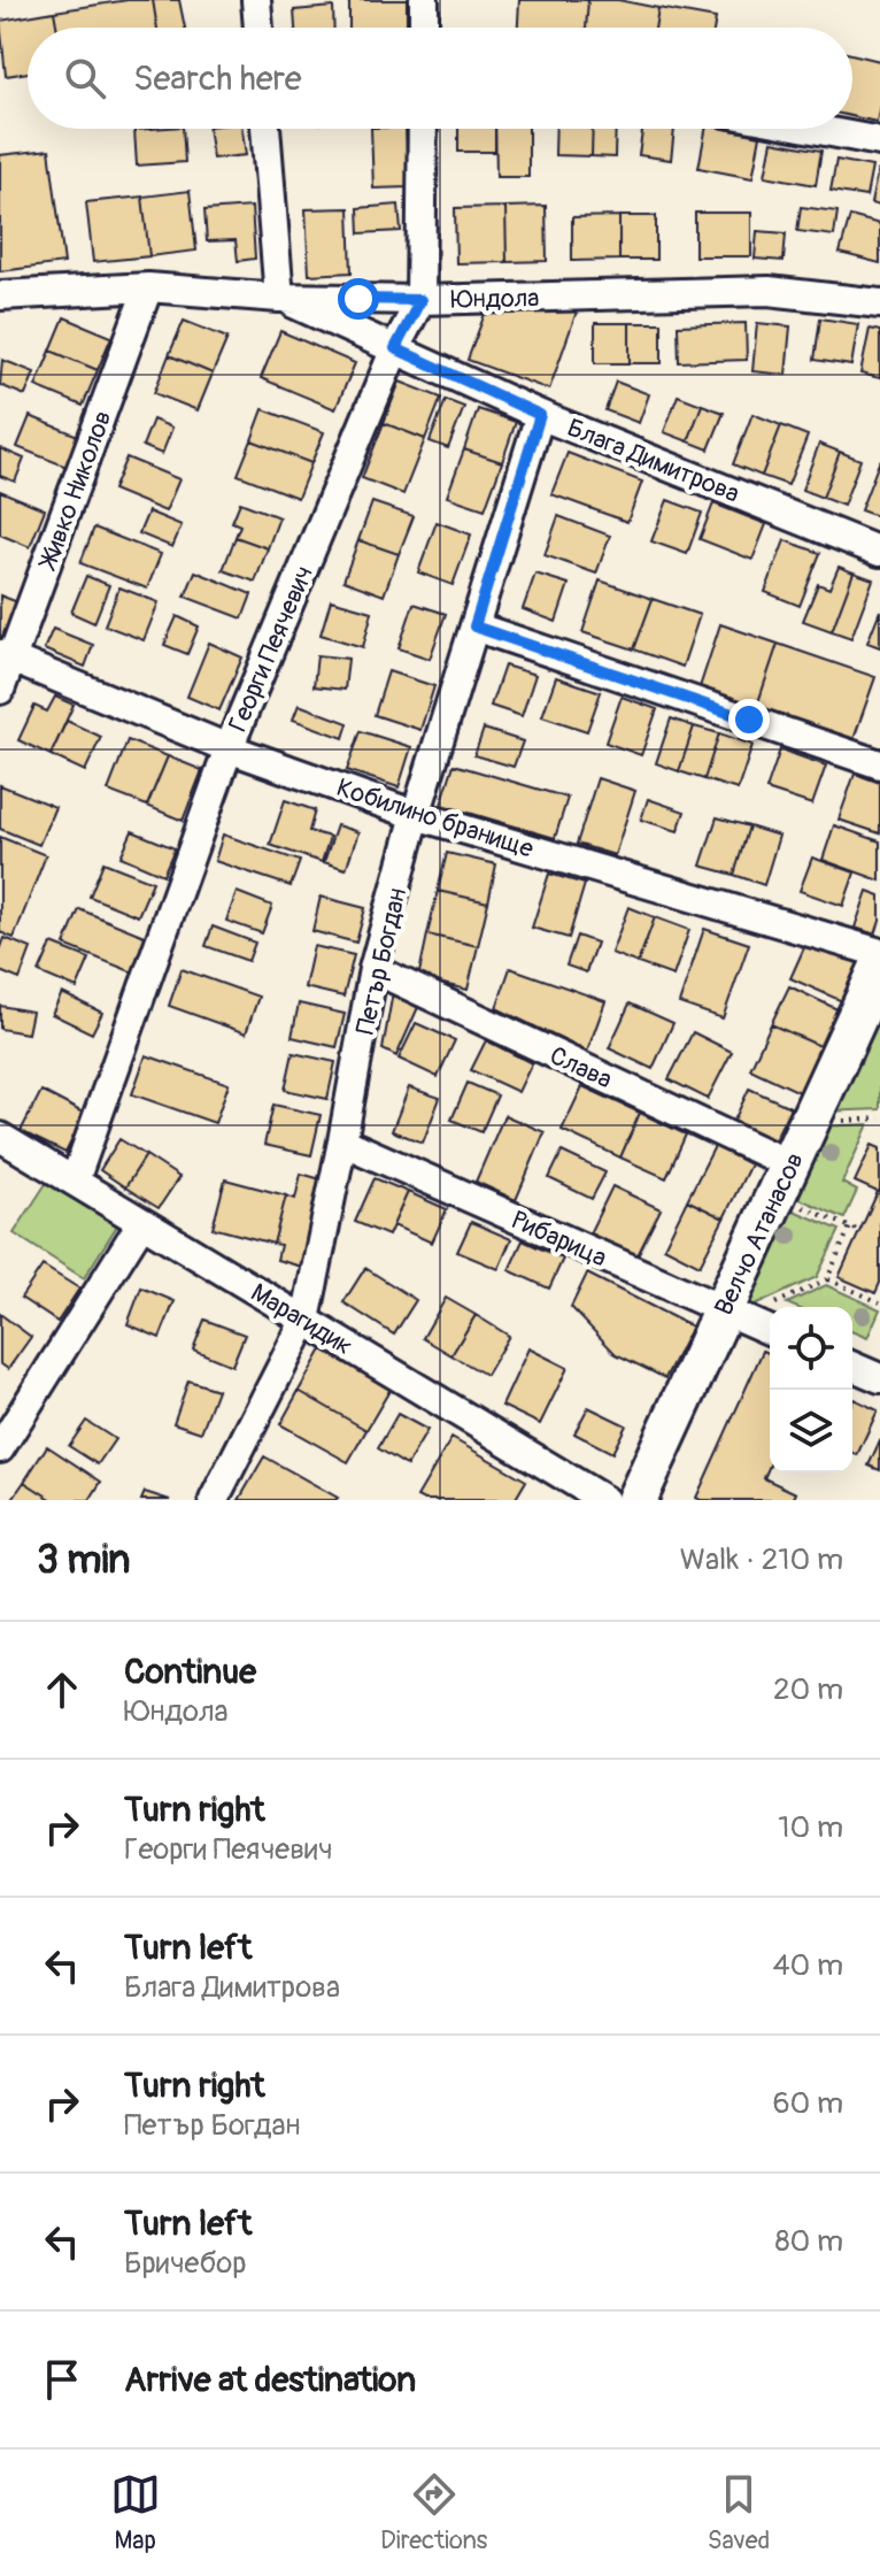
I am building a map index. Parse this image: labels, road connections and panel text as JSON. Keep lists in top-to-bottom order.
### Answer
{
  "streets": {
    "street": [
      "Юндола",
      "Блага Димитрова",
      "Живко Николов",
      "Георги Пеячевич",
      "Кобилино бранище",
      "Петър Богдан",
      "Слава",
      "Велчо Атанасов",
      "Рибарица",
      "Марагидик"
    ]
  },
  "crossings": [
    ["Юндола", "Блага Димитрова"],
    ["Юндола", "Живко Николов"],
    ["Юндола", "Георги Пеячевич"],
    ["Блага Димитрова", "Георги Пеячевич"],
    ["Блага Димитрова", "Петър Богдан"],
    ["Живко Николов", "Кобилино бранище"],
    ["Георги Пеячевич", "Кобилино бранище"],
    ["Георги Пеячевич", "Марагидик"],
    ["Кобилино бранище", "Петър Богдан"],
    ["Петър Богдан", "Слава"],
    ["Петър Богдан", "Рибарица"],
    ["Петър Богдан", "Марагидик"],
    ["Слава", "Велчо Атанасов"],
    ["Велчо Атанасов", "Рибарица"]
  ],
  "page": {
    "search": "Search here",
    "heading": ["3 min", "Walk · 210 m"],
    "list": [
      ["Continue", "Юндола", "20 m"],
      ["Turn right", "Георги Пеячевич", "10 m"],
      ["Turn left", "Блага Димитрова", "40 m"],
      ["Turn right", "Петър Богдан", "60 m"],
      ["Turn left", "Бричебор", "80 m"],
      "Arrive at destination"
    ],
    "nav": ["Map", "Directions", "Saved"]
  }
}
